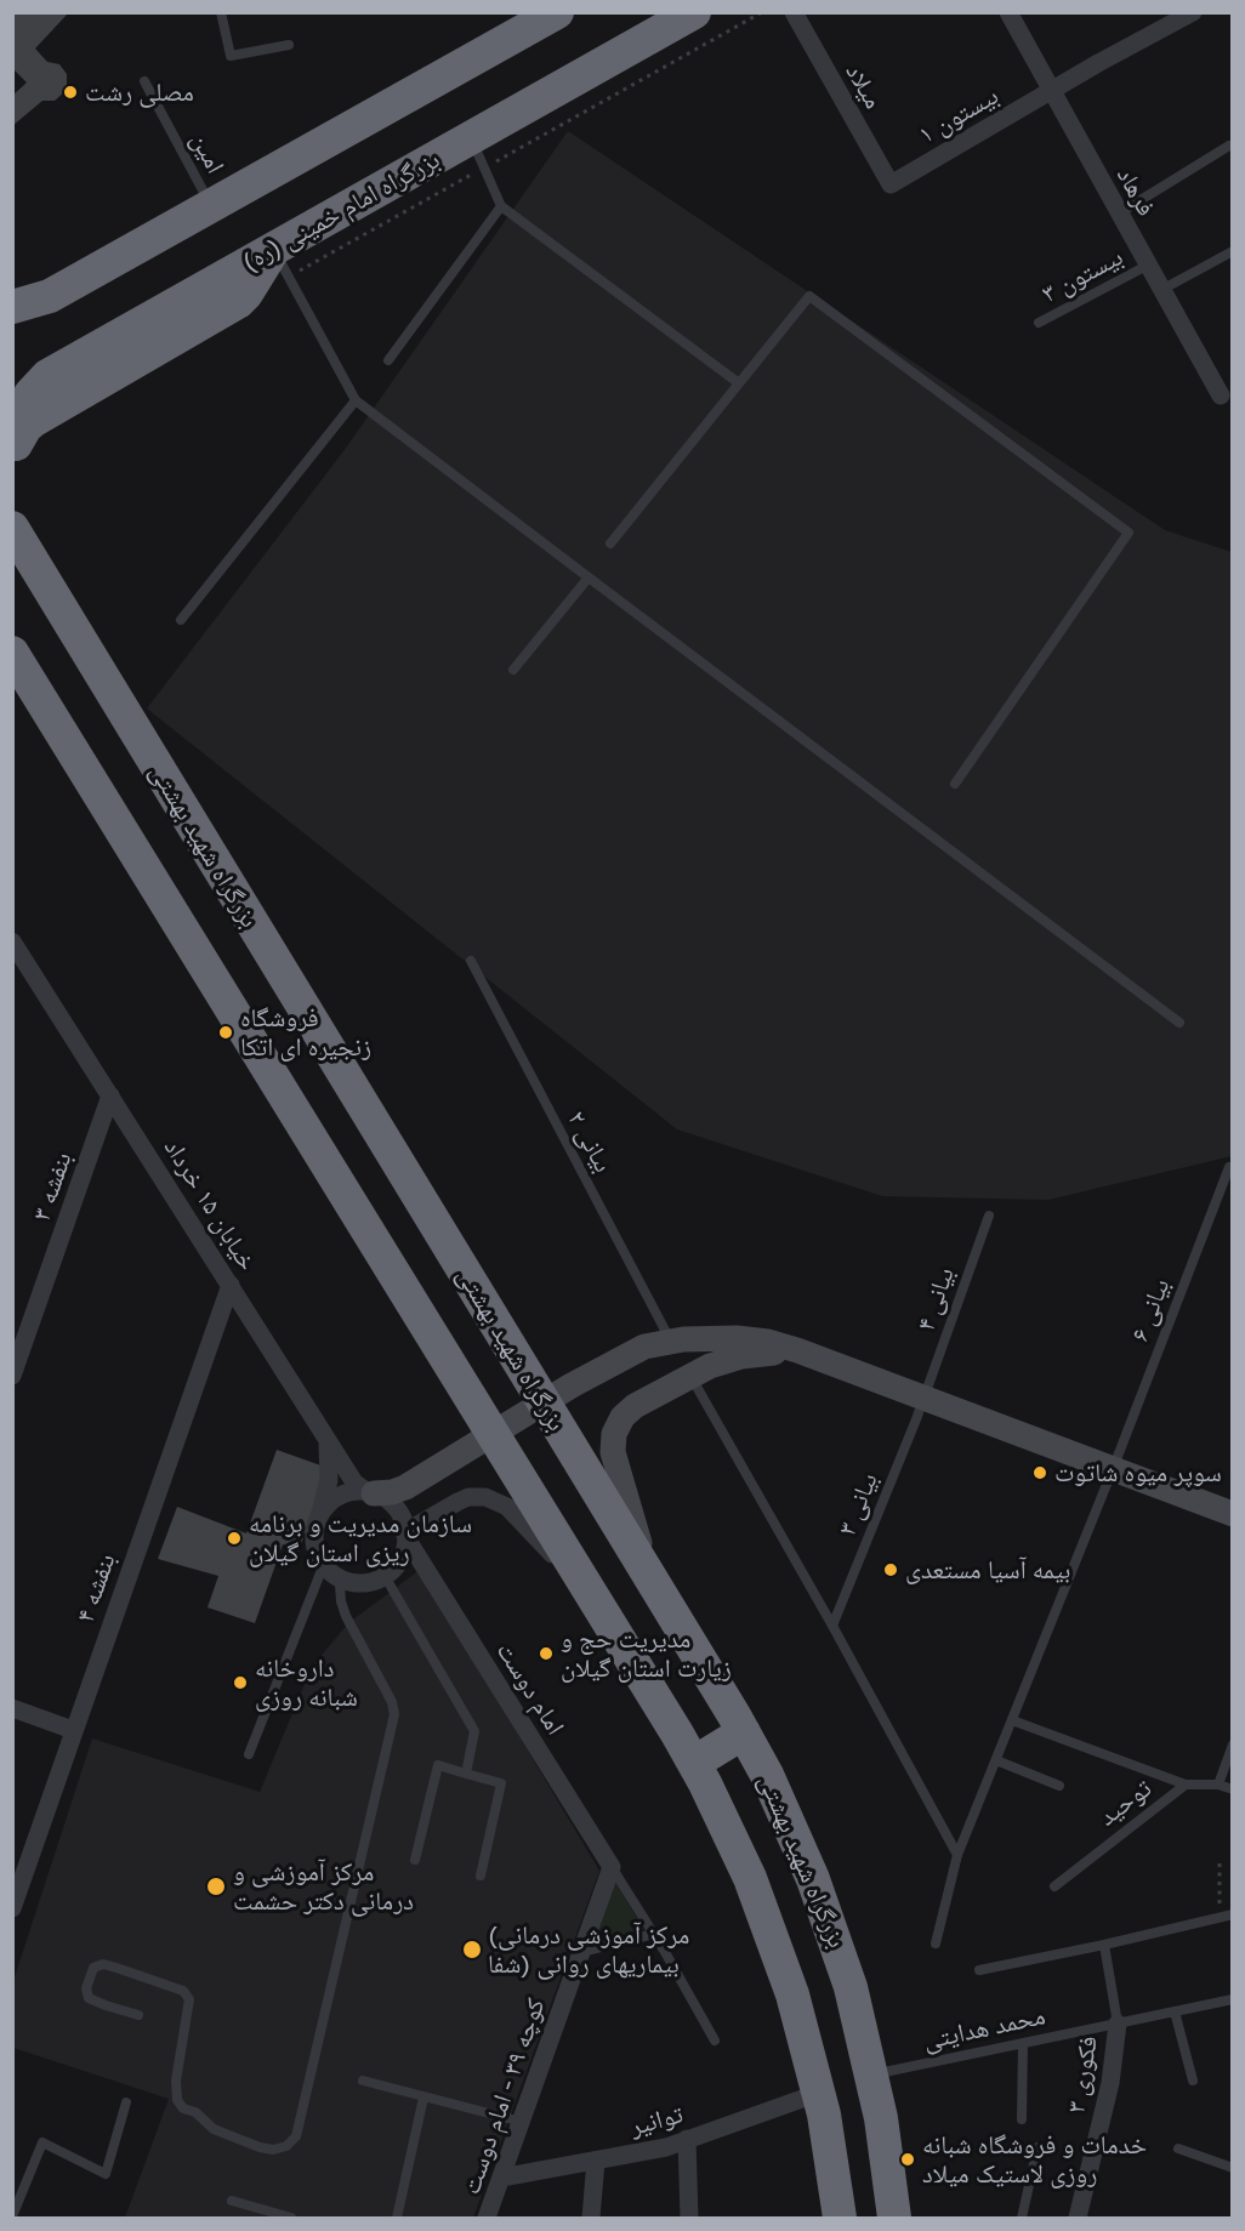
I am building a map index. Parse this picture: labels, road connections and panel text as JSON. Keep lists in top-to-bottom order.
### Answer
{
  "streets": {
    "highway": ["بزرگراه امام خمینی (ره)", "بزرگراه شهید بهشتی"],
    "street": [
      "میلاد",
      "بیستون ۱",
      "فرهاد",
      "بنفشه ۳",
      "خیابان ۱۵ خرداد",
      "بنفشه ۴",
      "امام دوست",
      "فکوری ۳",
      "کوچه ۳۹ - امام دوست",
      "توانیر"
    ],
    "lane": [
      "امین",
      "بیستون ۳",
      "بیانی ۲",
      "بیانی ۴",
      "بیانی ۶",
      "بیانی ۳",
      "توحید",
      "محمد هدایتی"
    ]
  },
  "crossings": [
    ["میلاد", "بیستون ۱"],
    ["بیستون ۱", "فرهاد"],
    ["فرهاد", "بیستون ۳"],
    ["بزرگراه شهید بهشتی", "محمد هدایتی"],
    ["بنفشه ۳", "خیابان ۱۵ خرداد"],
    ["خیابان ۱۵ خرداد", "بنفشه ۴"],
    ["خیابان ۱۵ خرداد", "امام دوست"],
    ["بیانی ۴", "بیانی ۳"],
    ["امام دوست", "کوچه ۳۹ - امام دوست"],
    ["محمد هدایتی", "فکوری ۳"],
    ["کوچه ۳۹ - امام دوست", "توانیر"]
  ],
  "places": [
    "مصلی رشت",
    "فروشگاه زنجیره ای اتکا",
    "سوپر میوه شاتوت",
    "سازمان مدیریت و برنامه ریزی استان گیلان",
    "بیمه آسیا مستعدی",
    "مدیریت حج و زیارت استان گیلان",
    "داروخانه شبانه روزی",
    "مرکز آموزشی و ‌درمانی دکتر حشمت",
    "(مرکز آموزشی درمانی بیماریهای روانی (شفا",
    "خدمات و فروشگاه شبانه روزی لاستیک میلاد"
  ]
}
